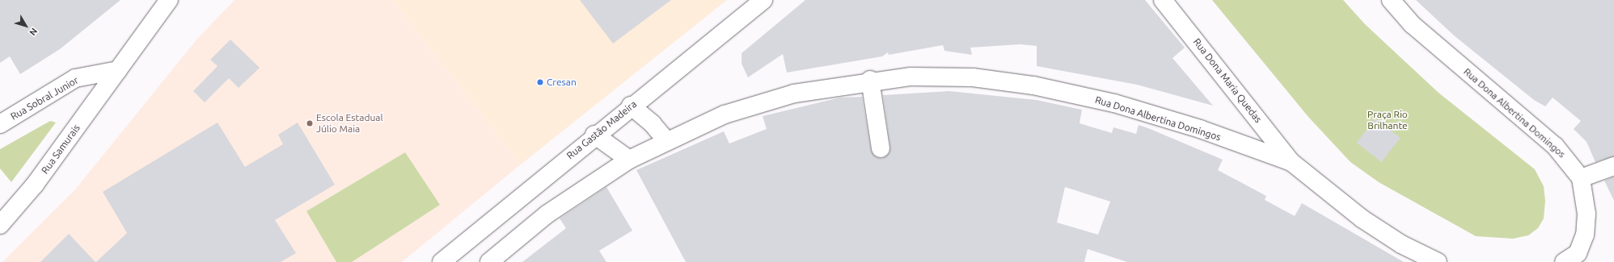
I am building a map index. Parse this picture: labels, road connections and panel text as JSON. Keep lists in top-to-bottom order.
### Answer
{
  "streets": {
    "street": [
      "Rua Dona Maria Quedas",
      "Rua Sobral Junior",
      "Rua Dona Albertina Domingos",
      "Rua Gastão Madeira",
      "Rua Samurais"
    ]
  },
  "crossings": [
    ["Rua Dona Maria Quedas", "Rua Dona Albertina Domingos"],
    ["Rua Sobral Junior", "Rua Samurais"]
  ],
  "parks": ["Praça Rio Brilhante"],
  "places": ["Cresan", "Escola Estadual Júlio Maia"],
  "north": "bottom right"
}
